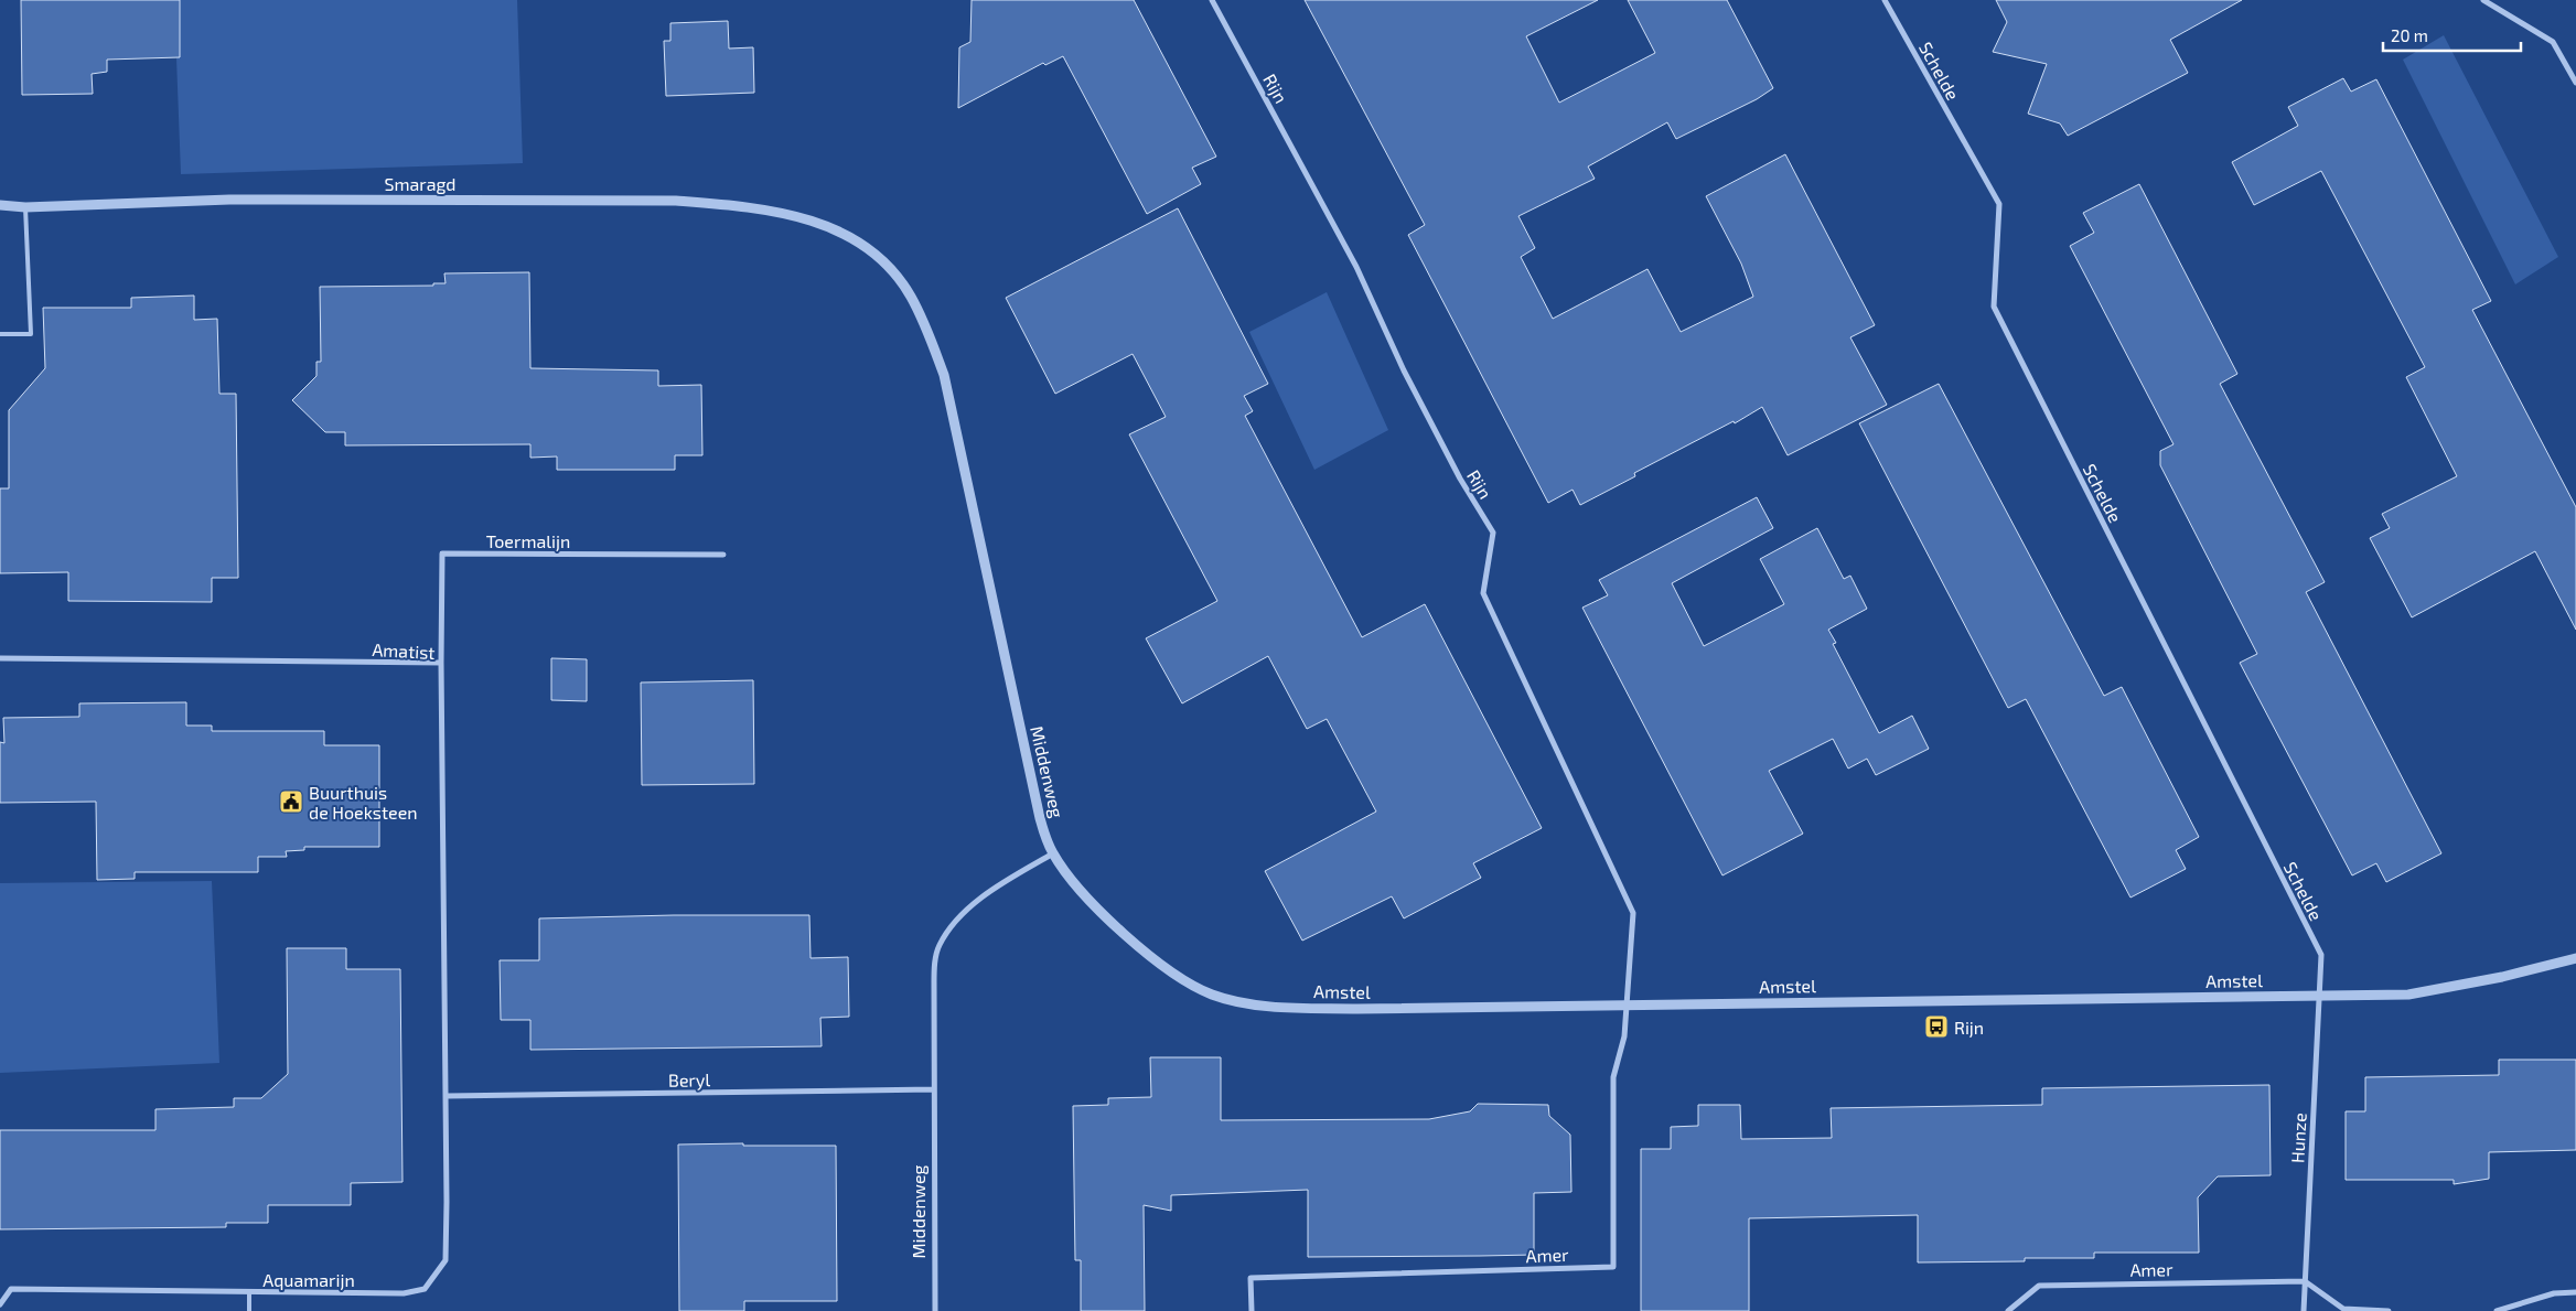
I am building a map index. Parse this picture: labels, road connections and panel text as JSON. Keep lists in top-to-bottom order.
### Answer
{
  "streets": {
    "street": [
      "Schelde",
      "Rijn",
      "Smaragd",
      "Toermalijn",
      "Amatist",
      "Middenweg",
      "Amstel",
      "Beryl",
      "Hunze",
      "Amer",
      "Aquamarijn"
    ]
  },
  "crossings": [
    ["Schelde", "Amstel"],
    ["Schelde", "Hunze"],
    ["Rijn", "Amstel"],
    ["Rijn", "Amer"],
    ["Smaragd", "Middenweg"],
    ["Toermalijn", "Amatist"],
    ["Amatist", "Beryl"],
    ["Amatist", "Aquamarijn"],
    ["Middenweg", "Amstel"],
    ["Middenweg", "Beryl"],
    ["Amstel", "Hunze"],
    ["Amstel", "Amer"],
    ["Beryl", "Aquamarijn"],
    ["Hunze", "Amer"]
  ],
  "places": {
    "public building": ["Buurthuis de Hoeksteen"],
    "bus stop": ["Rijn"]
  },
  "scale_bar": "20 m"
}
